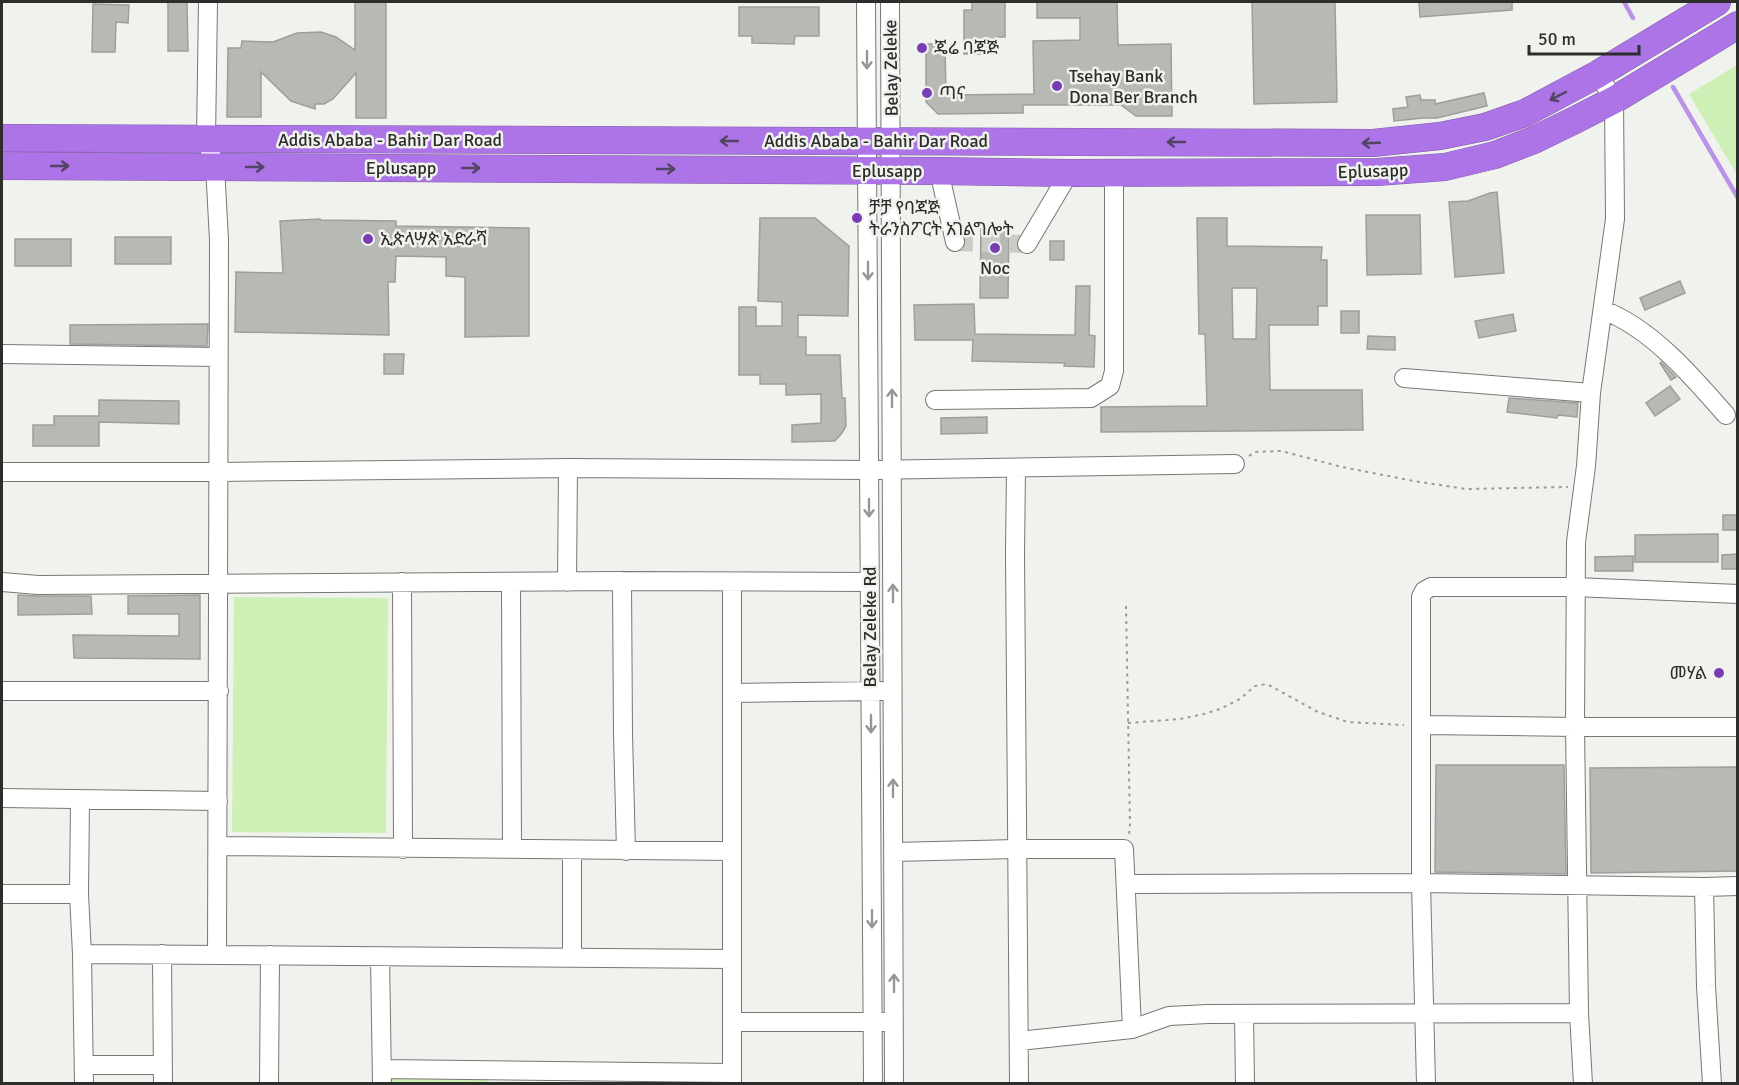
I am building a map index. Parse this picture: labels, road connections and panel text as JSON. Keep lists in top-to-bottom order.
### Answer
{
  "streets": {
    "highway": ["Addis Ababa - Bahir Dar Road", "Eplusapp"],
    "street": ["Belay Zeleke", "Belay Zeleke Rd"]
  },
  "crossings": [
    ["Belay Zeleke", "Addis Ababa - Bahir Dar Road"],
    ["Belay Zeleke", "Eplusapp"],
    ["Belay Zeleke", "Belay Zeleke Rd"],
    ["Eplusapp", "Belay Zeleke Rd"]
  ],
  "one_way": ["Addis Ababa - Bahir Dar Road", "Eplusapp"],
  "places": [
    "ጄሬ ባጃጅ",
    "Tsehay Bank Dona Ber Branch",
    "ጣና",
    "ቻቻ የባጃጅ ትራንስፖርት አገልግሎት",
    "ኢጵላሣጵ አድራሻ",
    "Noc",
    "መሃል"
  ],
  "scale_bar": "50 m"
}
